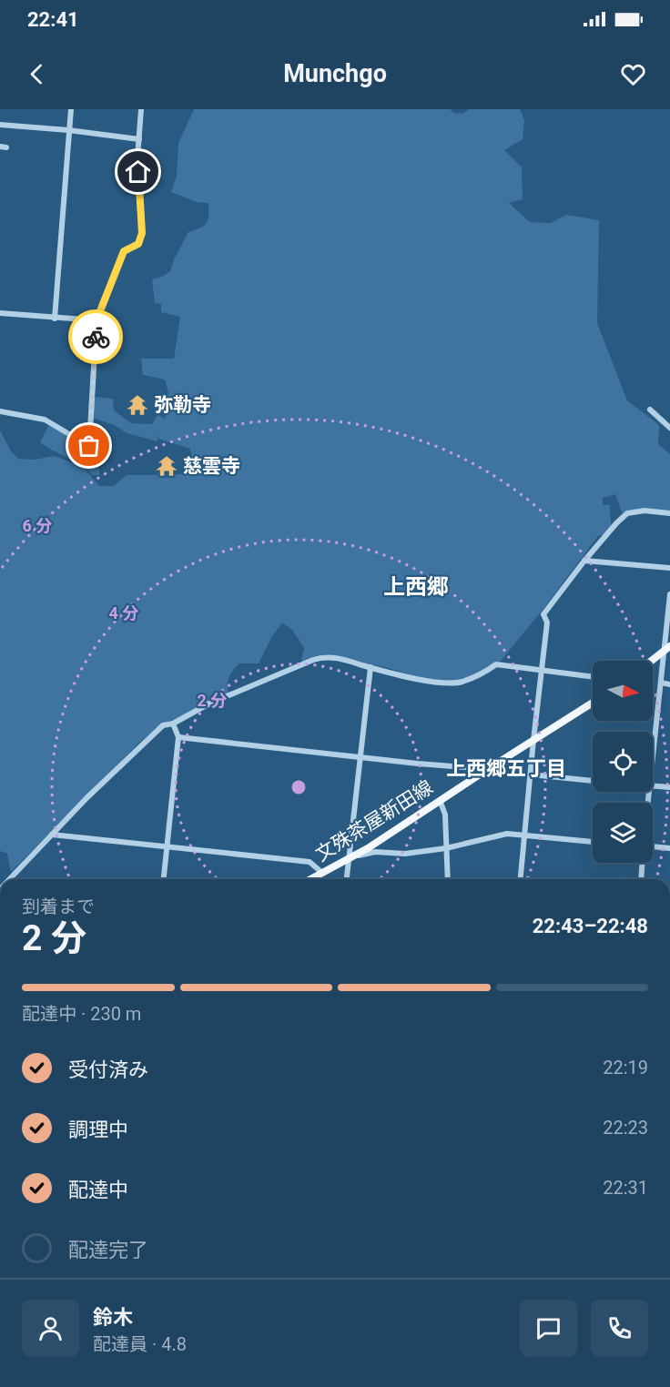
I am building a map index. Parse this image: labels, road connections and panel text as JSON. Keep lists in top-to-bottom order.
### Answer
{
  "streets": {
    "main road": ["文殊茶屋新田線"]
  },
  "districts": ["上西郷", "上西郷五丁目"],
  "places": {
    "temple": ["弥勒寺", "慈雲寺"]
  },
  "north": "right",
  "page": {
    "status": "22:41",
    "header": "Munchgo",
    "heading": ["2 分", "到着まで", "22:43–22:48"],
    "panel": ["鈴木", "配達員 · 4.8"],
    "bar": "配達中 · 230 m",
    "list": [
      ["受付済み", "22:19"],
      ["調理中", "22:23"],
      ["配達中", "22:31"],
      "配達完了"
    ]
  },
  "rings": ["6 分", "4 分", "2 分"]
}
